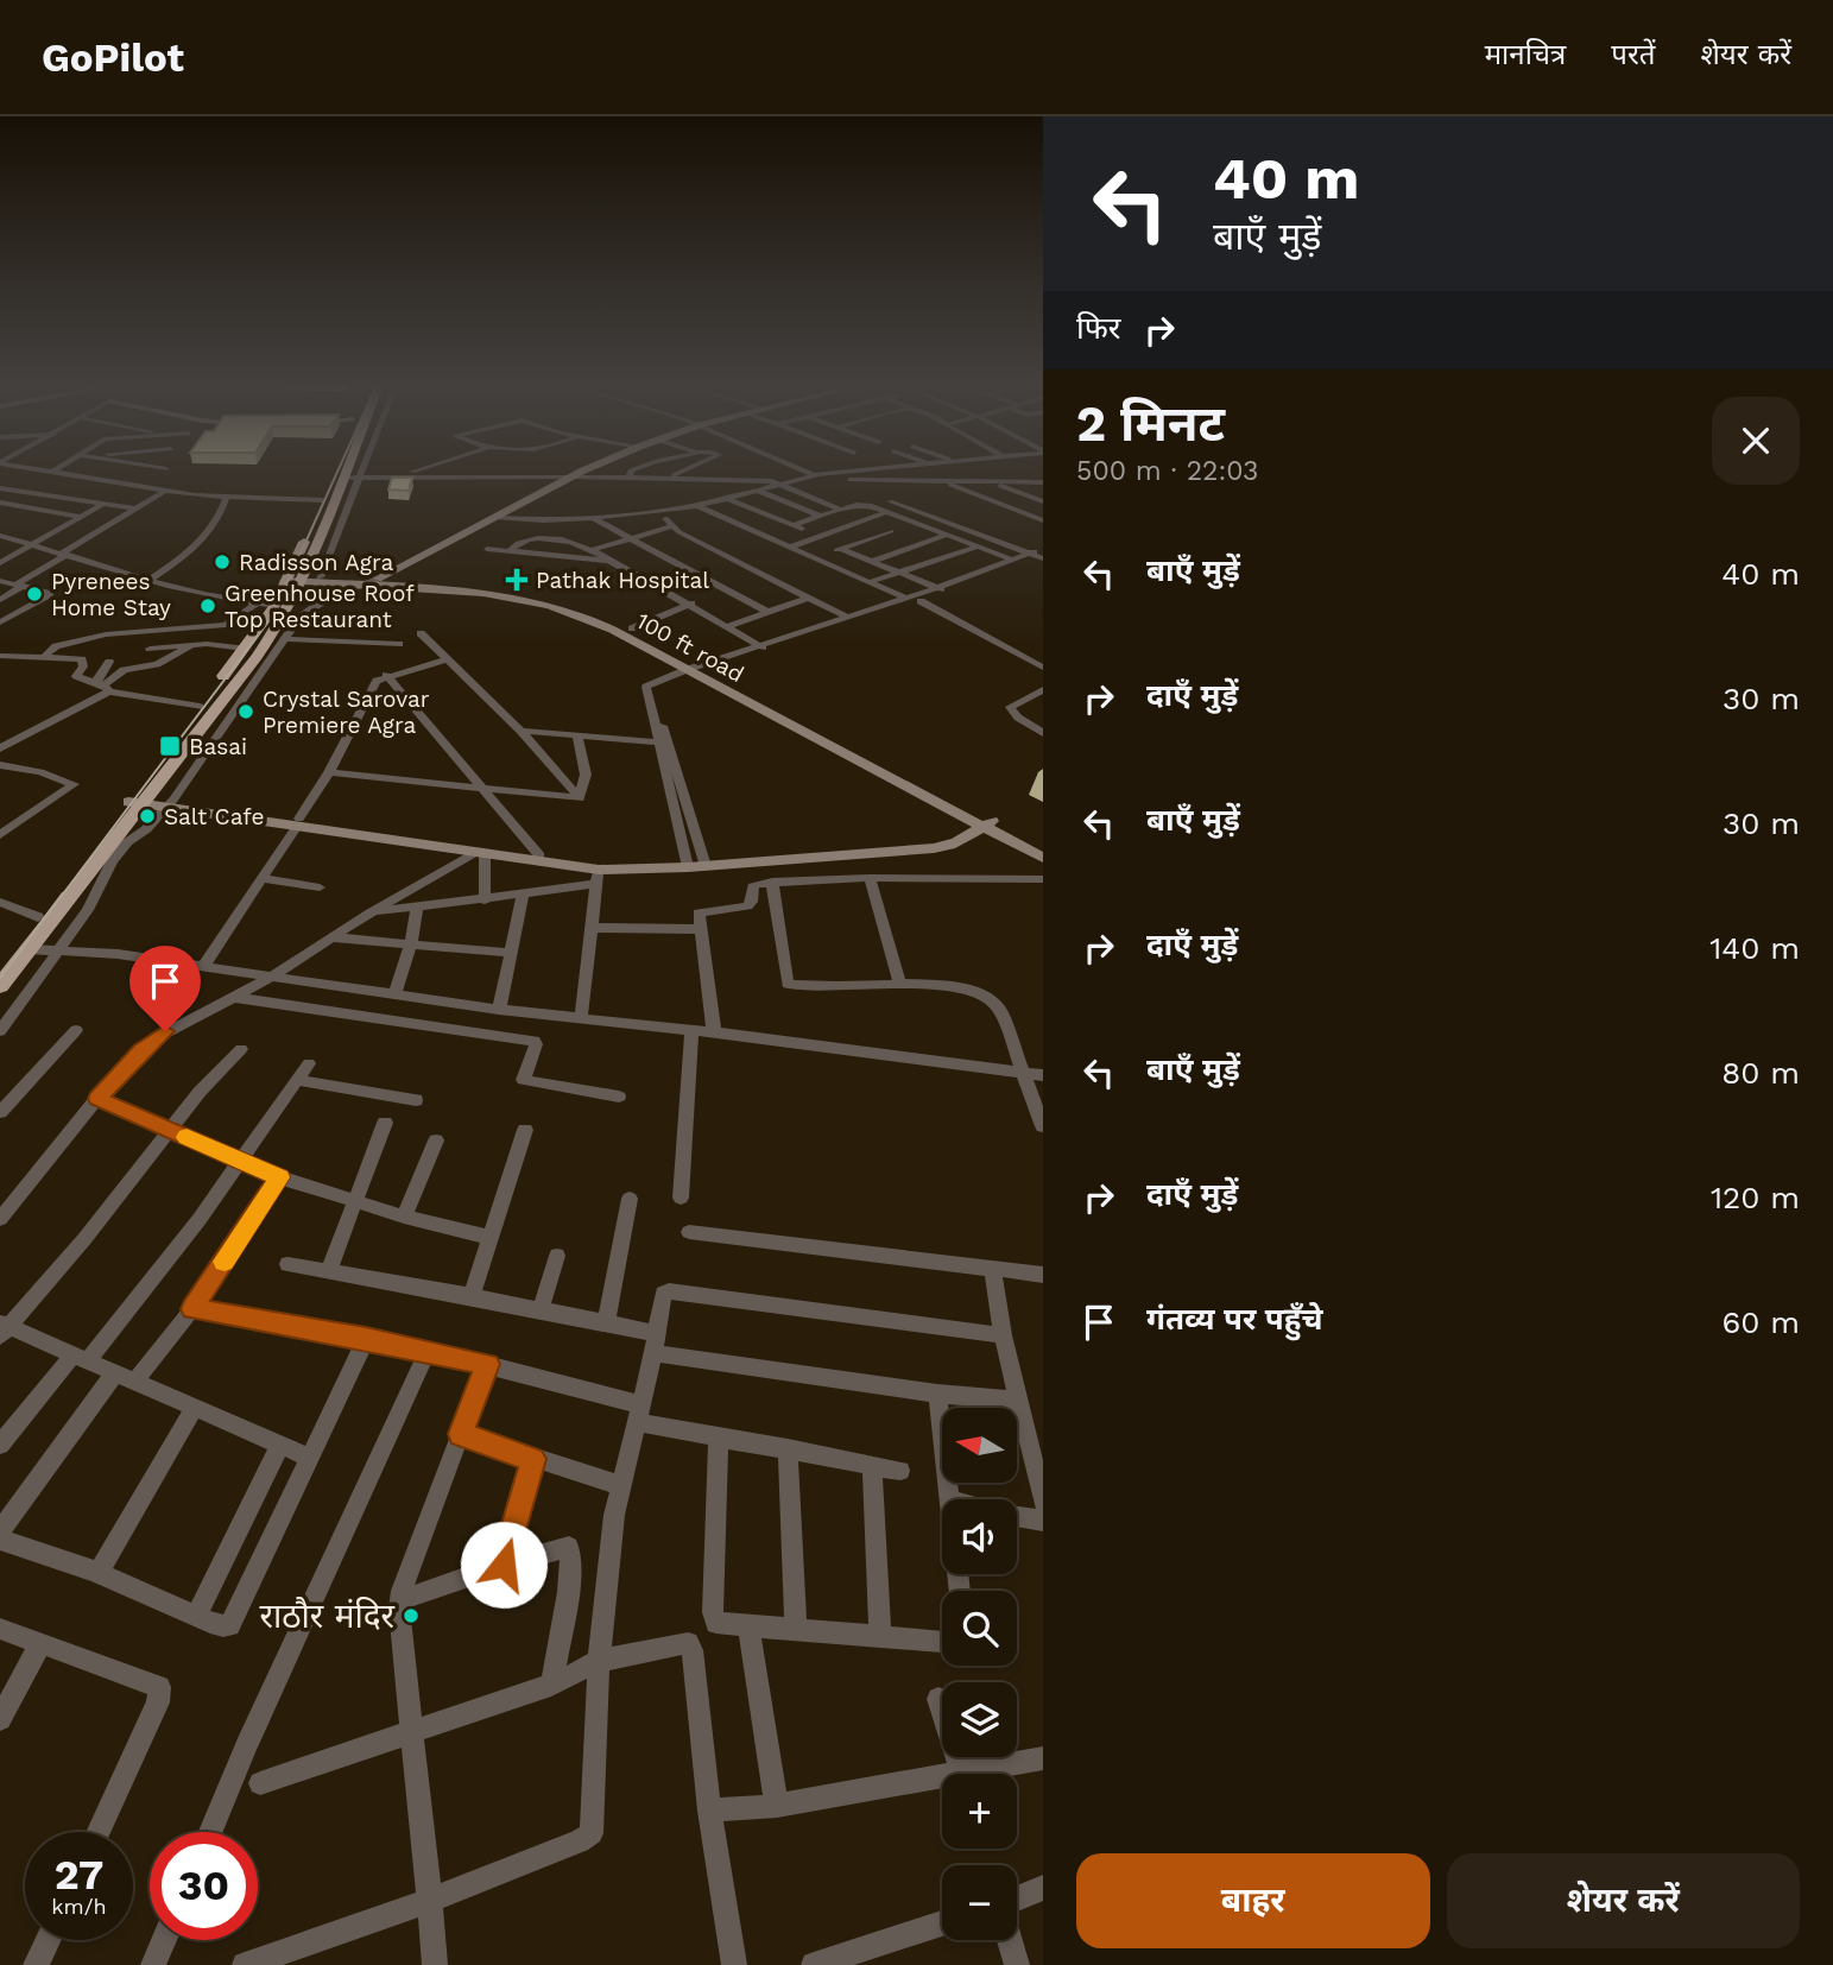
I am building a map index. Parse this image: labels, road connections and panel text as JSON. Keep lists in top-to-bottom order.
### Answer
{
  "streets": {
    "street": ["100 ft road"]
  },
  "places": {
    "other": [
      "Radisson Agra",
      "Pyrenees Home Stay",
      "Greenhouse Roof Top Restaurant",
      "Crystal Sarovar Premiere Agra",
      "Salt Cafe",
      "राठौर मंदिर"
    ],
    "health": ["Pathak Hospital"],
    "transit": ["Basai"]
  },
  "north": "left",
  "page": {
    "header": "GoPilot",
    "nav": ["मानचित्र", "परतें", "शेयर करें"],
    "turn": ["40 m", "बाएँ मुड़ें"],
    "then": "फिर",
    "heading": ["2 मिनट", "500 m · 22:03"],
    "list": [
      {
        "name": "बाएँ मुड़ें",
        "value": "40 m"
      },
      {
        "name": "दाएँ मुड़ें",
        "value": "30 m"
      },
      {
        "name": "बाएँ मुड़ें",
        "value": "30 m"
      },
      {
        "name": "दाएँ मुड़ें",
        "value": "140 m"
      },
      {
        "name": "बाएँ मुड़ें",
        "value": "80 m"
      },
      {
        "name": "दाएँ मुड़ें",
        "value": "120 m"
      },
      {
        "name": "गंतव्य पर पहुँचे",
        "value": "60 m"
      }
    ],
    "map_buttons": ["+", "−"],
    "speed": "27 km/h",
    "limit": "30",
    "buttons": ["बाहर", "शेयर करें"]
  }
}
